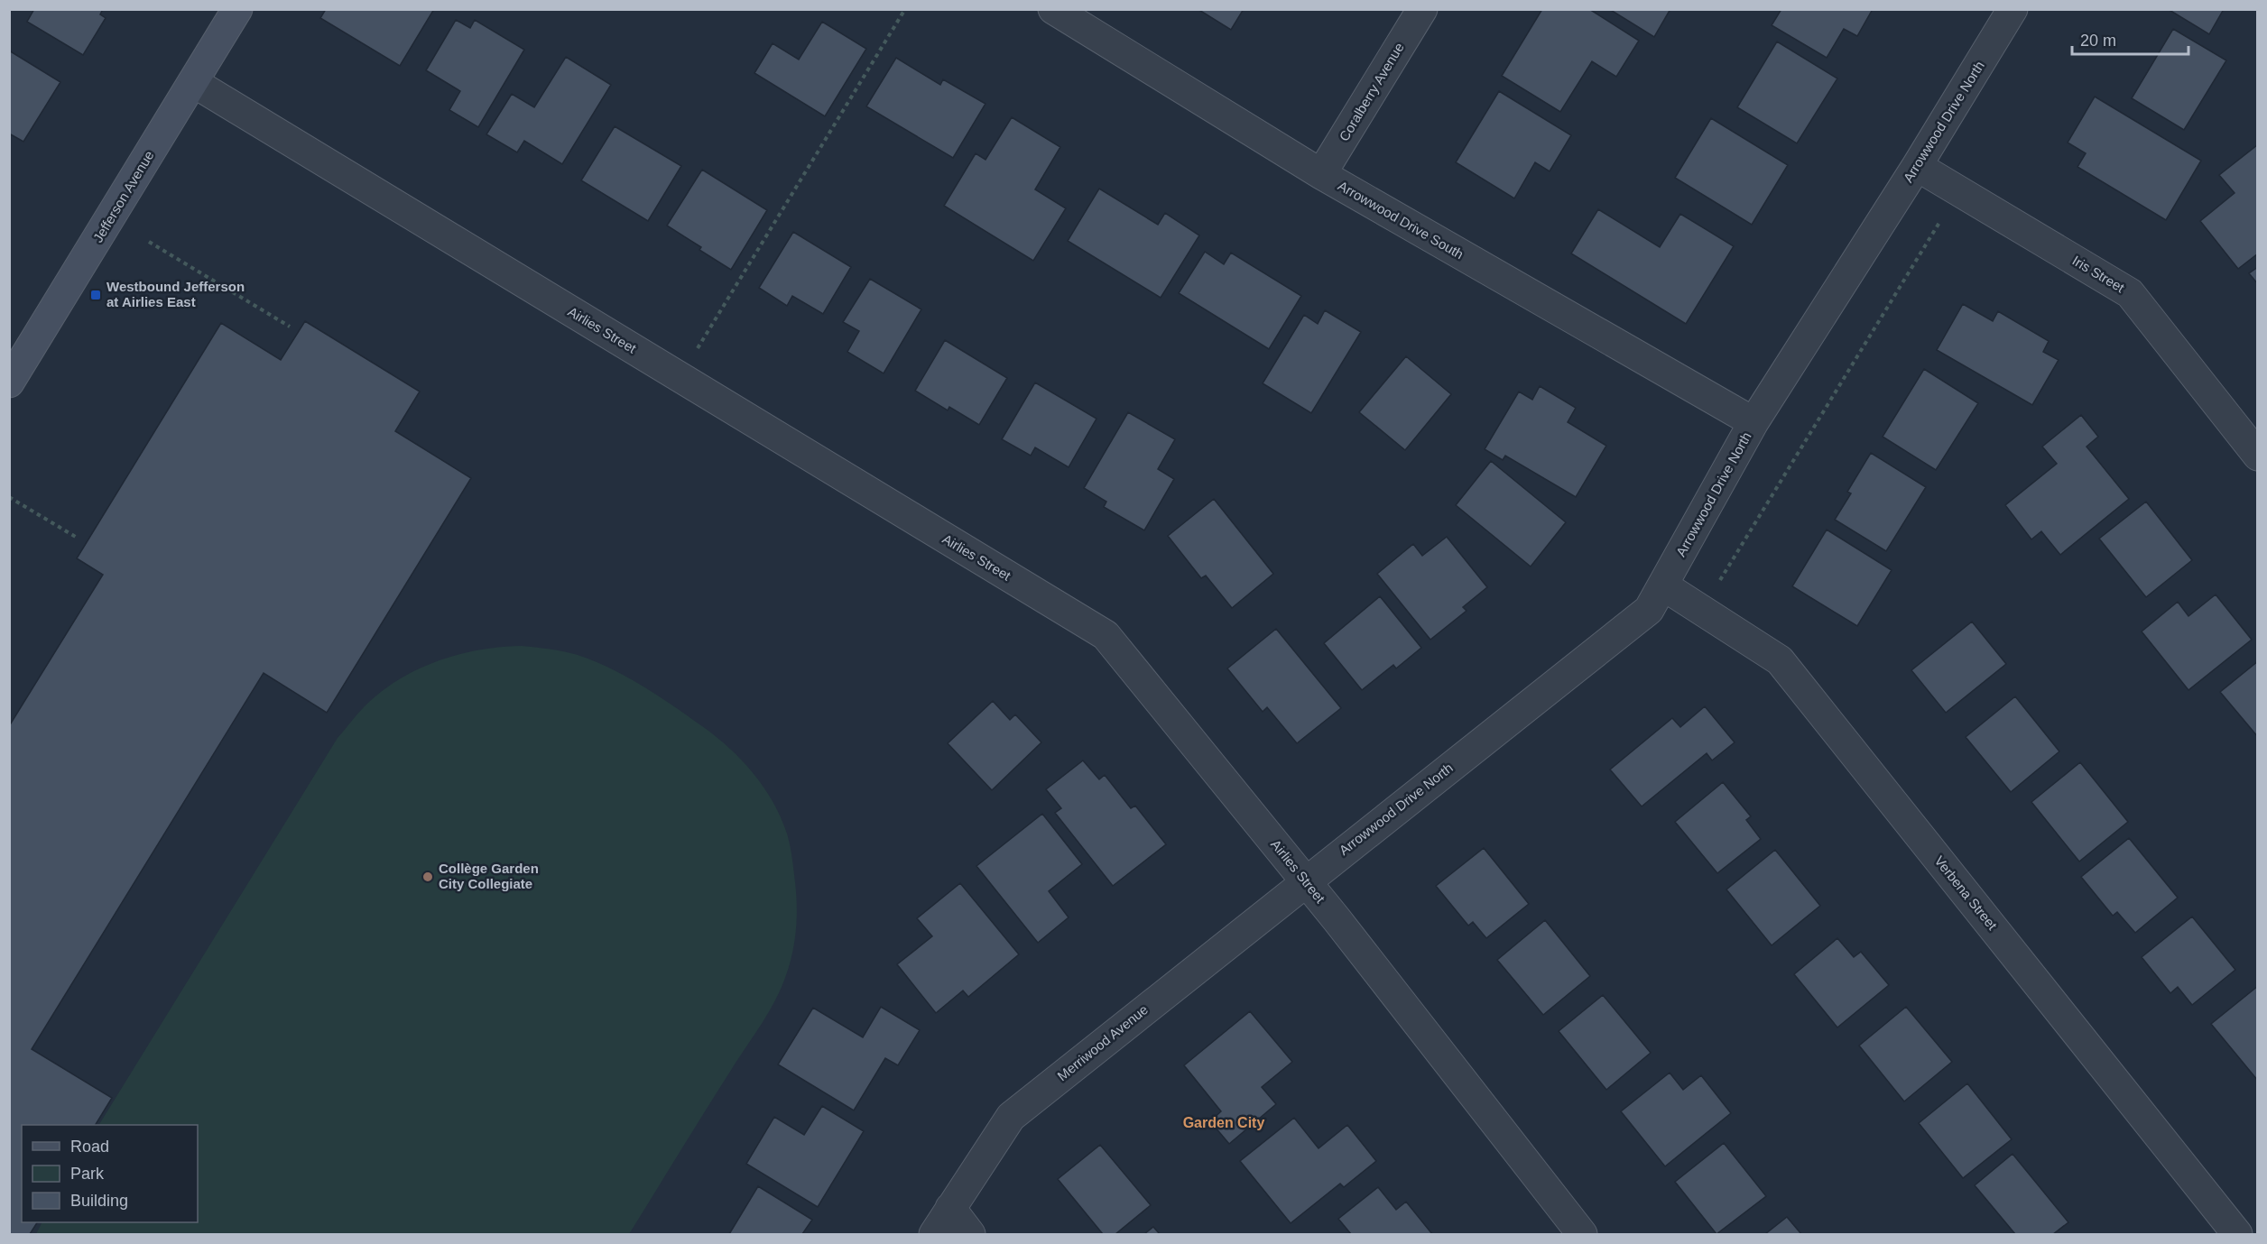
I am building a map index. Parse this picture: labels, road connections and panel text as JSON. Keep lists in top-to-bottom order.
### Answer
{
  "streets": {
    "street": [
      "Coralberry Avenue",
      "Arrowwood Drive North",
      "Jefferson Avenue",
      "Arrowwood Drive South",
      "Iris Street",
      "Airlies Street",
      "Verbena Street",
      "Merriwood Avenue"
    ]
  },
  "crossings": [
    ["Coralberry Avenue", "Arrowwood Drive South"],
    ["Arrowwood Drive North", "Arrowwood Drive South"],
    ["Arrowwood Drive North", "Iris Street"],
    ["Arrowwood Drive North", "Airlies Street"],
    ["Arrowwood Drive North", "Verbena Street"],
    ["Arrowwood Drive North", "Merriwood Avenue"],
    ["Jefferson Avenue", "Airlies Street"],
    ["Airlies Street", "Merriwood Avenue"]
  ],
  "districts": ["Garden City"],
  "places": {
    "transit": ["Westbound Jefferson at Airlies East"],
    "other": ["Collège Garden City Collegiate"]
  },
  "legend": ["Road", "Park", "Building"],
  "scale_bar": "20 m"
}
